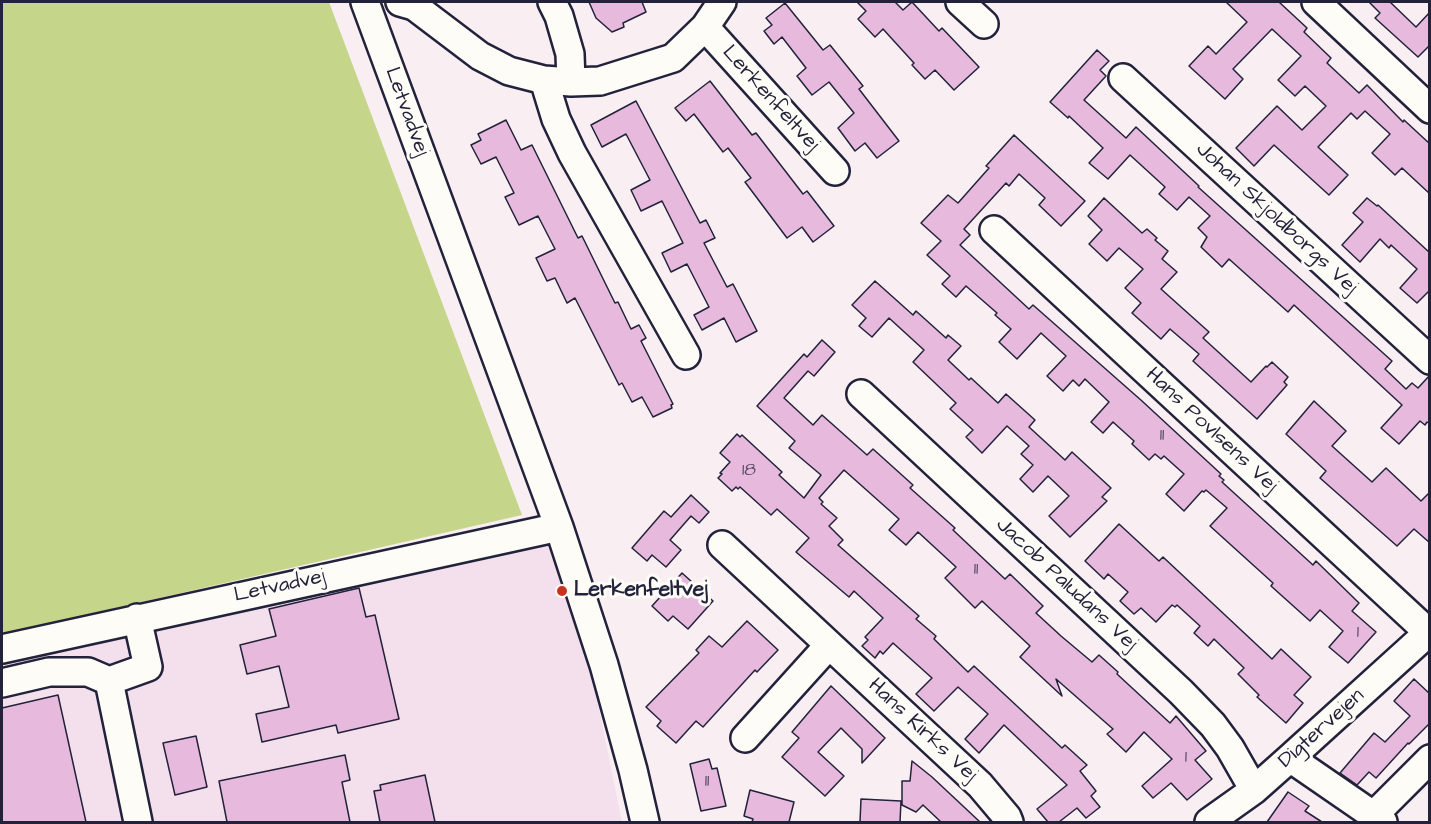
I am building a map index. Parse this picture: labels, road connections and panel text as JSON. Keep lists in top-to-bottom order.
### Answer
{
  "streets": {
    "street": [
      "Lerkenfeltvej",
      "Letvadvej",
      "Johan Skjoldborgs Vej",
      "Hans Povlsens Vej",
      "Jacob Paludans Vej",
      "Digtervejen",
      "Hans Kirks Vej"
    ]
  },
  "crossings": [
    ["Hans Povlsens Vej", "Digtervejen"],
    ["Jacob Paludans Vej", "Digtervejen"]
  ],
  "places": ["Lerkenfeltvej"],
  "house_numbers": [
    "11",
    "18",
    "11",
    "1",
    "1",
    "11"
  ]
}
